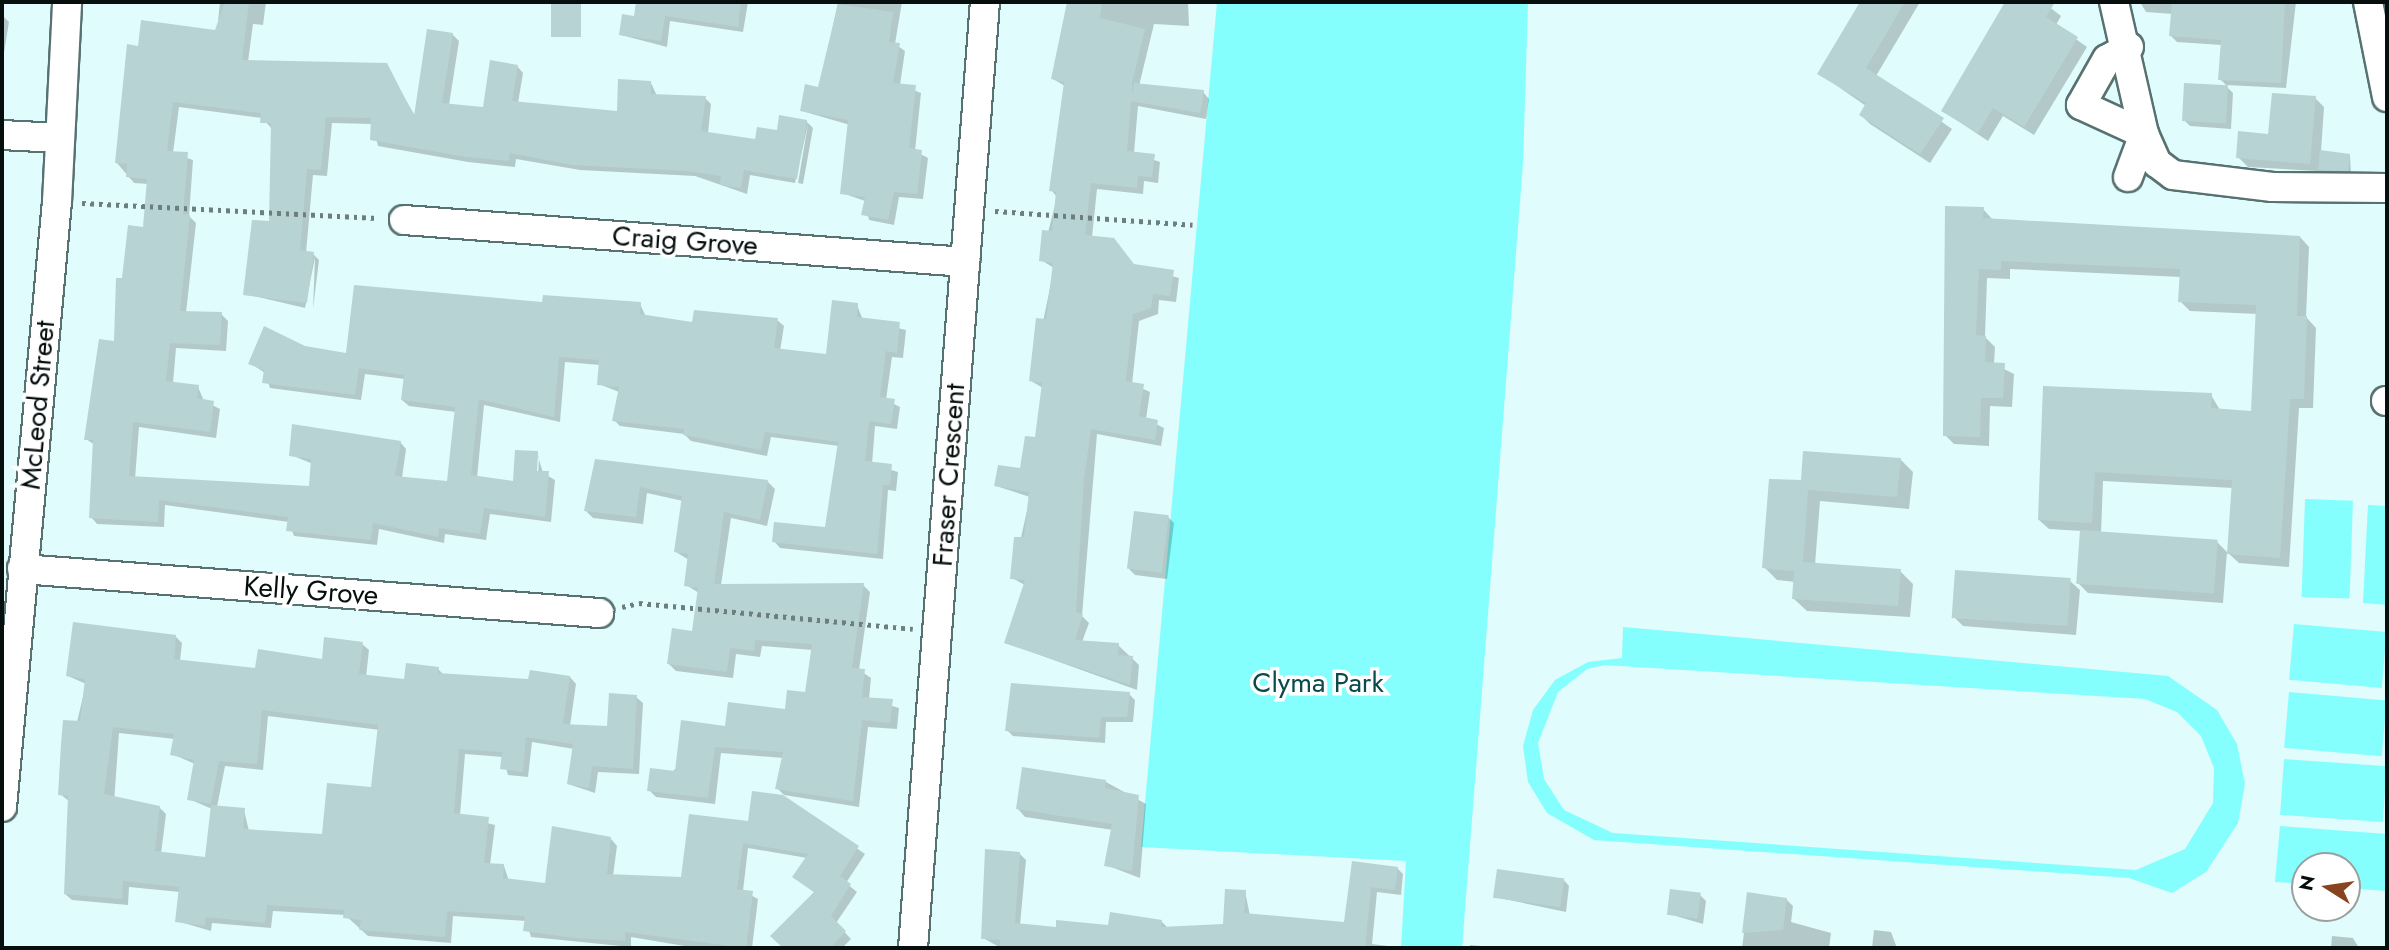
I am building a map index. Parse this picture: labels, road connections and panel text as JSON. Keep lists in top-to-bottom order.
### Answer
{
  "streets": {
    "street": [
      "Craig Grove",
      "McLeod Street",
      "Fraser Crescent",
      "Kelly Grove"
    ]
  },
  "crossings": [
    ["Craig Grove", "Fraser Crescent"],
    ["McLeod Street", "Kelly Grove"]
  ],
  "parks": ["Clyma Park"],
  "north": "left"
}
